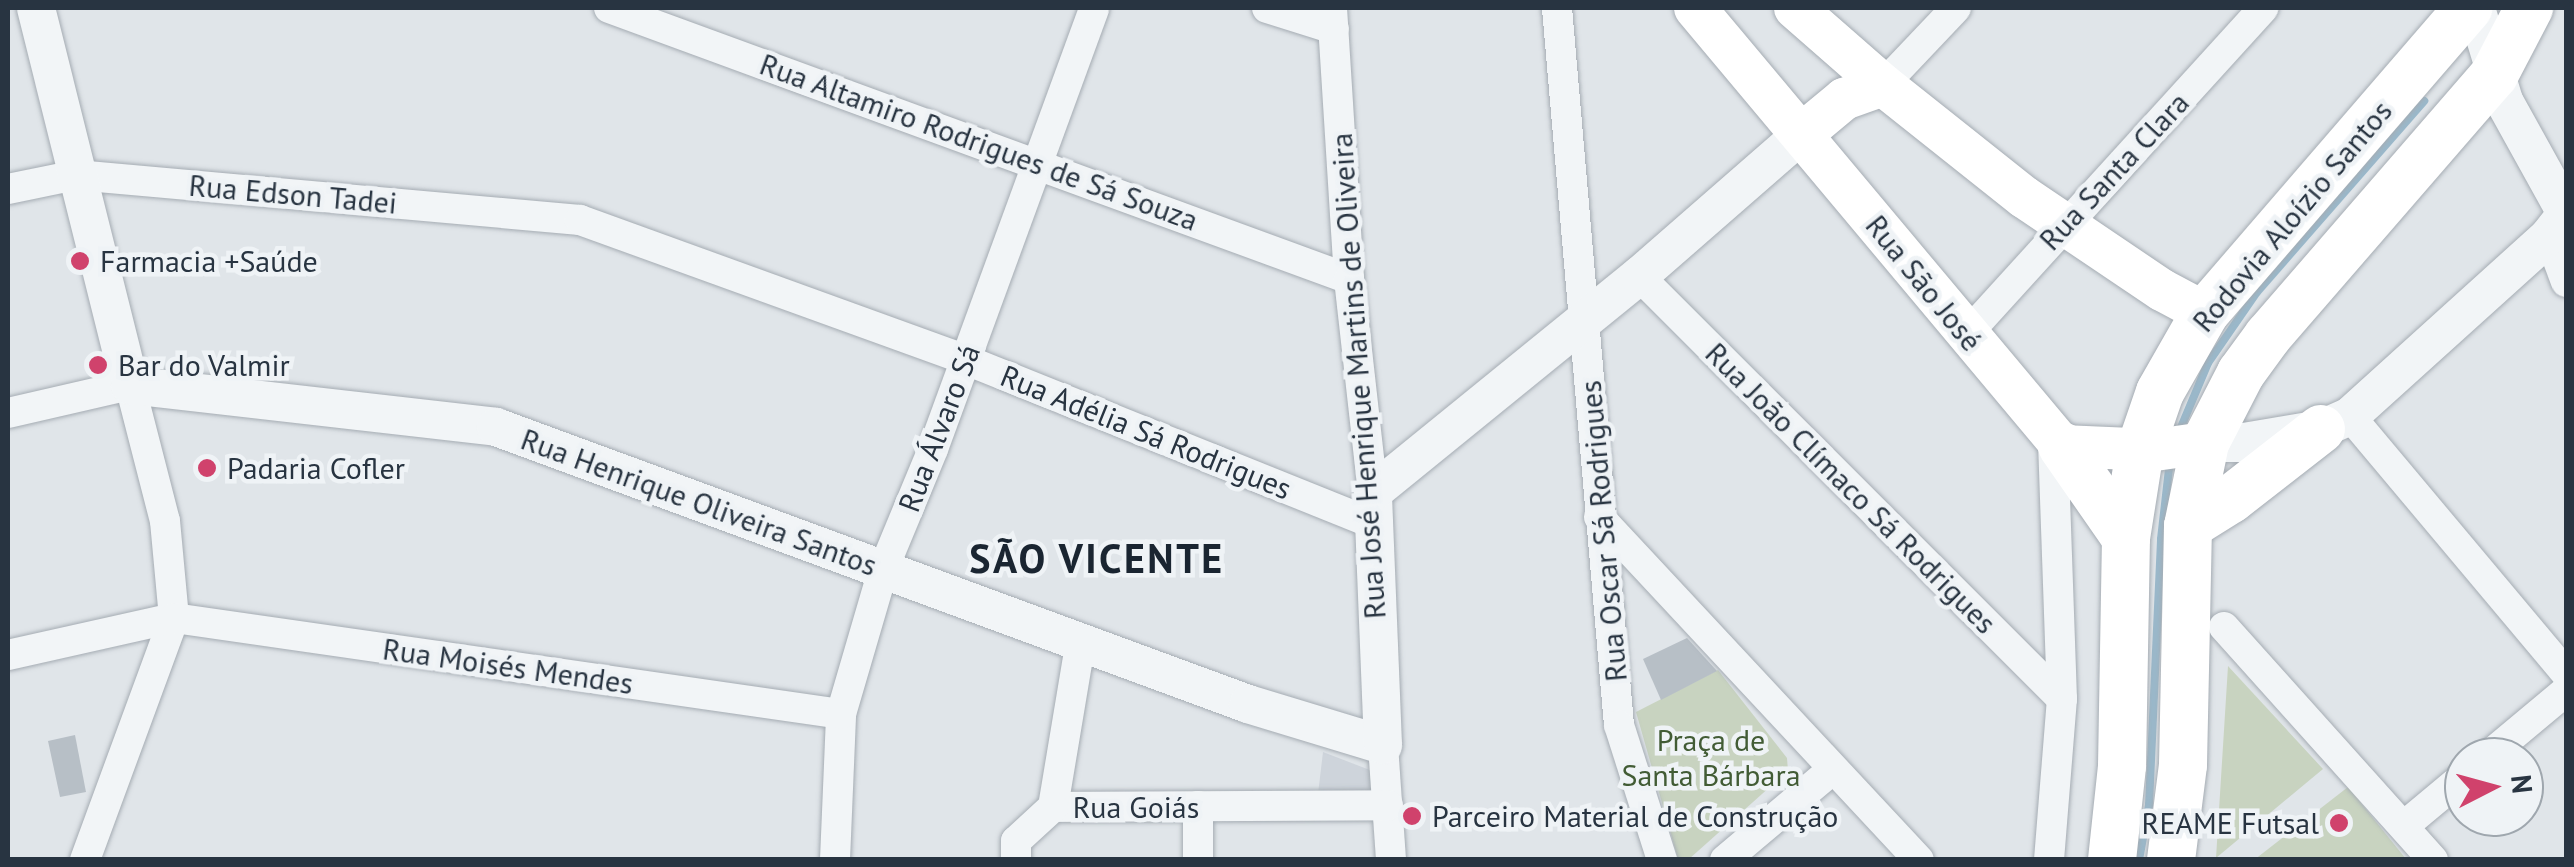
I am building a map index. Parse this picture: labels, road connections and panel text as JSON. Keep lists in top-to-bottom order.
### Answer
{
  "streets": {
    "main road": ["Rodovia Aloízio Santos", "Rua São José"],
    "street": [
      "Rua Altamiro Rodrigues de Sá Souza",
      "Rua Santa Clara",
      "Rua Edson Tadei",
      "Rua José Henrique Martins de Oliveira",
      "Rua Álvaro Sá",
      "Rua Adélia Sá Rodrigues",
      "Rua João Clímaco Sá Rodrigues",
      "Rua Henrique Oliveira Santos",
      "Rua Oscar Sá Rodrigues",
      "Rua Moisés Mendes",
      "Rua Goiás"
    ]
  },
  "crossings": [
    ["Rua Altamiro Rodrigues de Sá Souza", "Rua José Henrique Martins de Oliveira"],
    ["Rua Altamiro Rodrigues de Sá Souza", "Rua Álvaro Sá"],
    ["Rua Santa Clara", "Rua São José"],
    ["Rua Edson Tadei", "Rua Adélia Sá Rodrigues"],
    ["Rua José Henrique Martins de Oliveira", "Rua Adélia Sá Rodrigues"],
    ["Rua José Henrique Martins de Oliveira", "Rua Henrique Oliveira Santos"],
    ["Rua José Henrique Martins de Oliveira", "Rua Goiás"],
    ["Rua Álvaro Sá", "Rua Adélia Sá Rodrigues"],
    ["Rua Álvaro Sá", "Rua Henrique Oliveira Santos"],
    ["Rua Álvaro Sá", "Rua Moisés Mendes"],
    ["Rua Henrique Oliveira Santos", "Rua Goiás"]
  ],
  "districts": ["SÃO VICENTE"],
  "parks": ["Praça de Santa Bárbara"],
  "places": [
    "Farmacia +Saúde",
    "Bar do Valmir",
    "Padaria Cofler",
    "Parceiro Material de Construção",
    "REAME Futsal"
  ],
  "north": "right"
}
